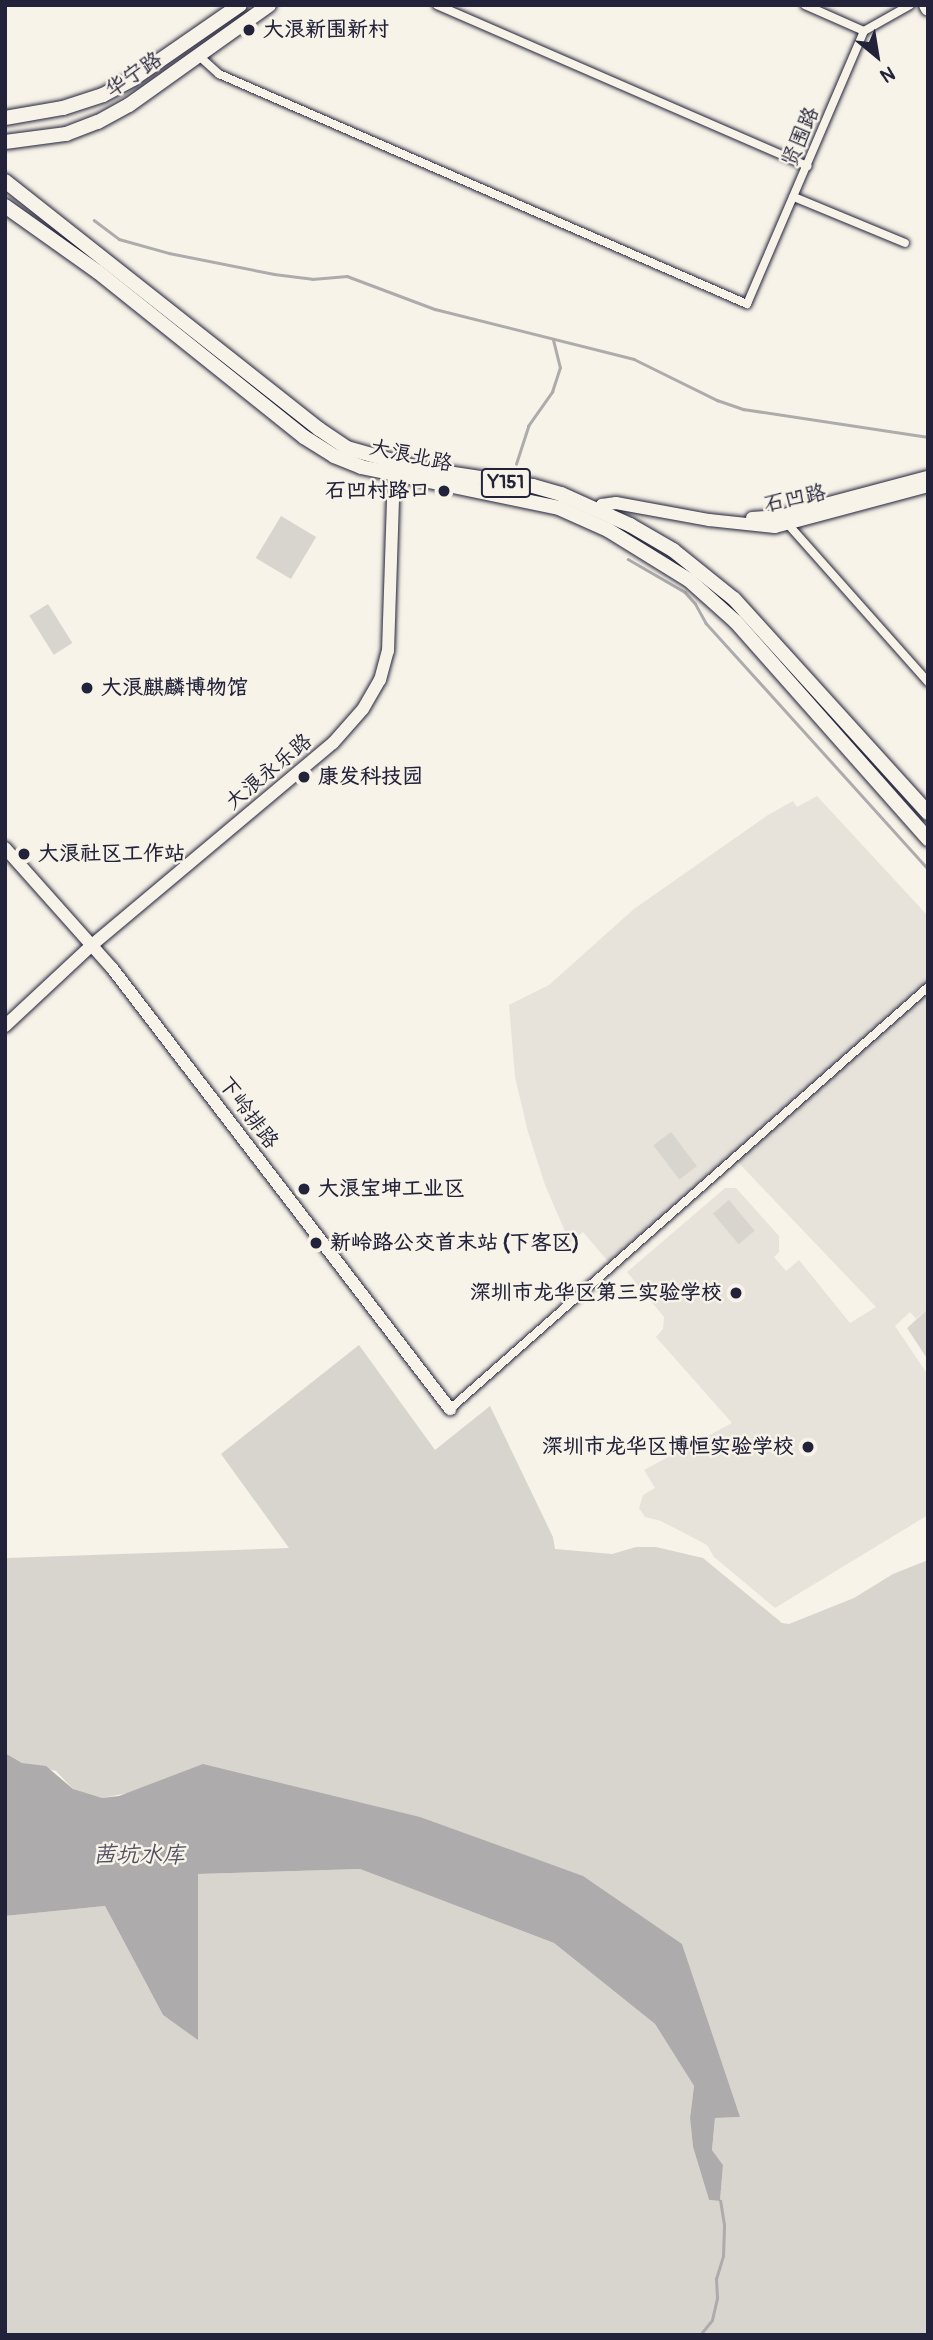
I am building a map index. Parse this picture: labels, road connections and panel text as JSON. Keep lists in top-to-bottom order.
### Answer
{
  "streets": {
    "main road": ["华宁路", "大浪北路", "Y151"],
    "street": [
      "贤围路",
      "石凹路",
      "大浪永乐路",
      "下岭排路"
    ]
  },
  "crossings": [
    ["华宁路", "贤围路"],
    ["大浪北路", "石凹路"],
    ["大浪北路", "大浪永乐路"],
    ["大浪永乐路", "下岭排路"]
  ],
  "water": ["茜坑水库"],
  "places": [
    "大浪新围新村",
    "石凹村路口",
    "大浪麒麟博物馆",
    "康发科技园",
    "大浪社区工作站",
    "大浪宝坤工业区",
    "新岭路公交首末站 (下客区)",
    "深圳市龙华区第三实验学校",
    "深圳市龙华区博恒实验学校"
  ],
  "north": "bottom right"
}
